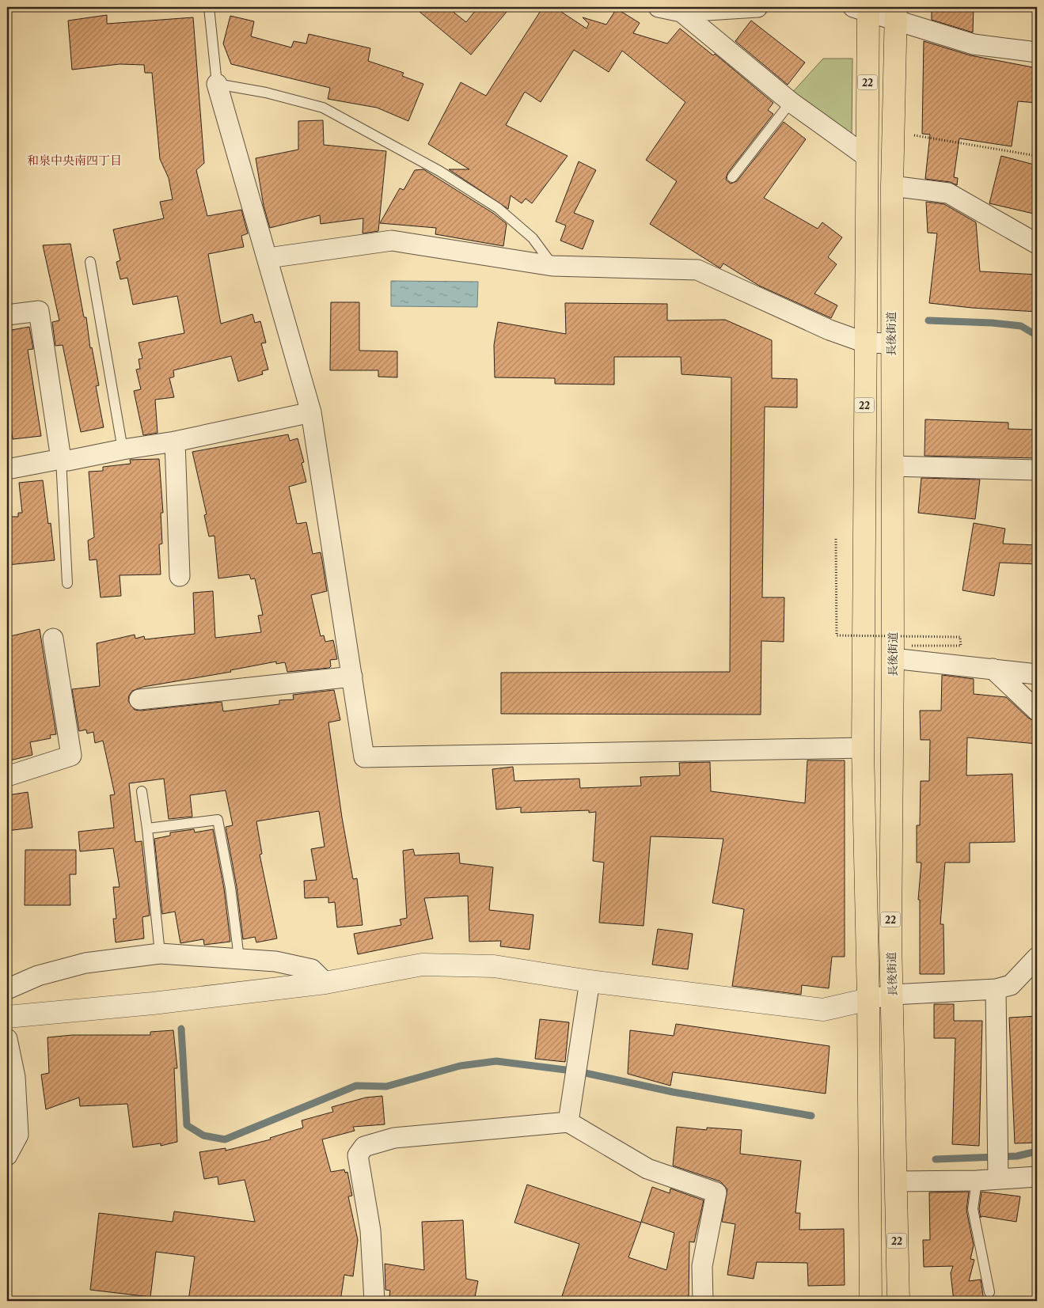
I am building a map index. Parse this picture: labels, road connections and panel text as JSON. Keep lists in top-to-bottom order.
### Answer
{
  "streets": {
    "main road": ["22", "長後街道"]
  },
  "districts": ["和泉中央南四丁目"]
}
